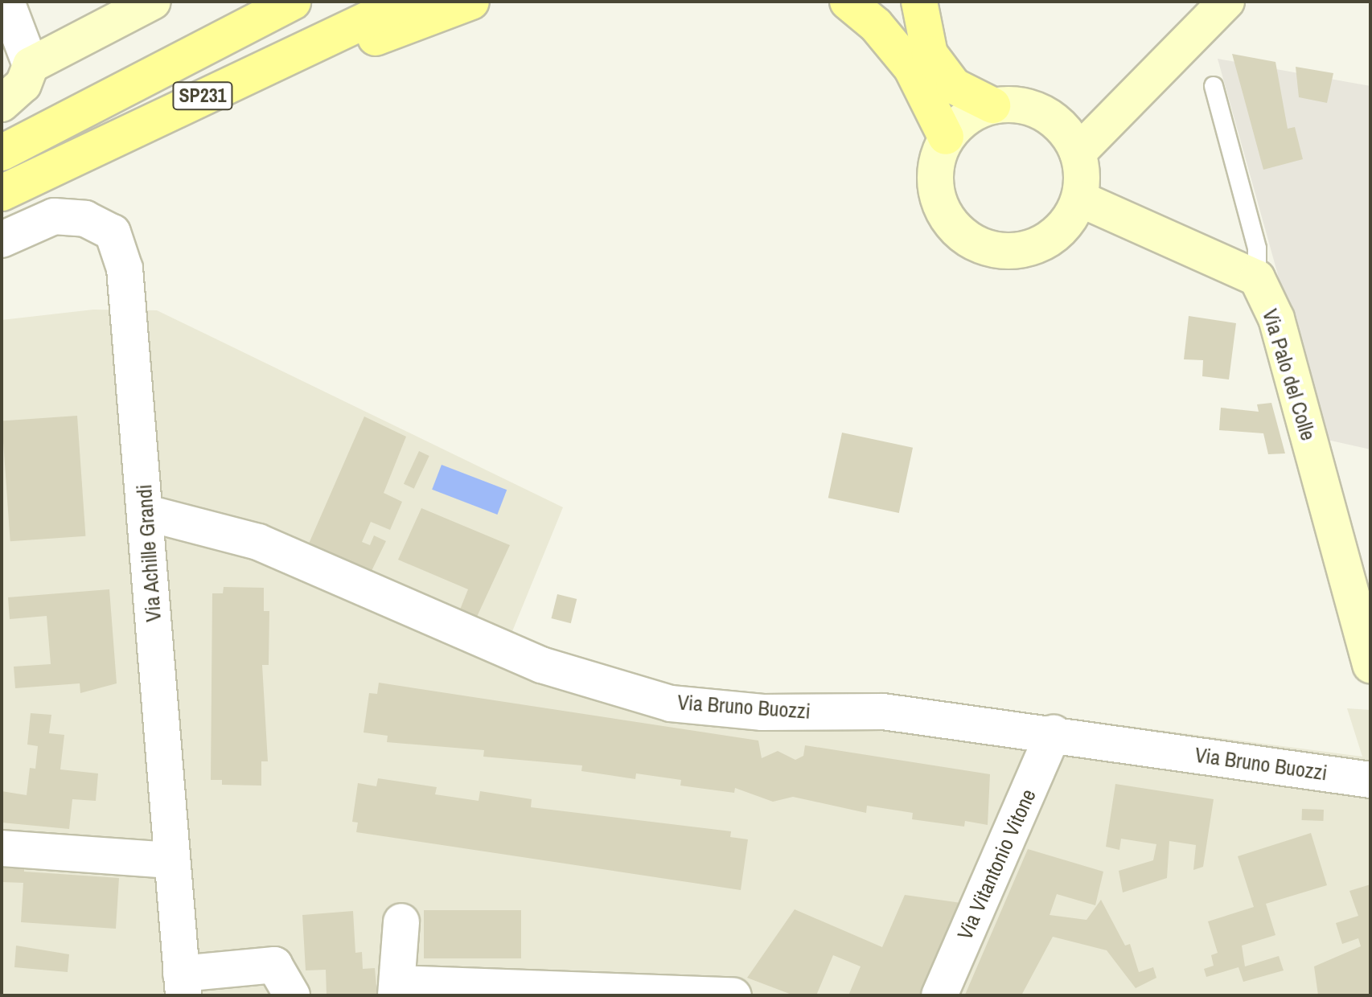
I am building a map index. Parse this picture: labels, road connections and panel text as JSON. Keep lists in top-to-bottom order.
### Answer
{
  "streets": {
    "main road": ["SP231"],
    "street": [
      "Via Palo del Colle",
      "Via Achille Grandi",
      "Via Bruno Buozzi",
      "Via Vitantonio Vitone"
    ]
  },
  "crossings": [
    ["Via Achille Grandi", "Via Bruno Buozzi"],
    ["Via Bruno Buozzi", "Via Vitantonio Vitone"]
  ]
}
